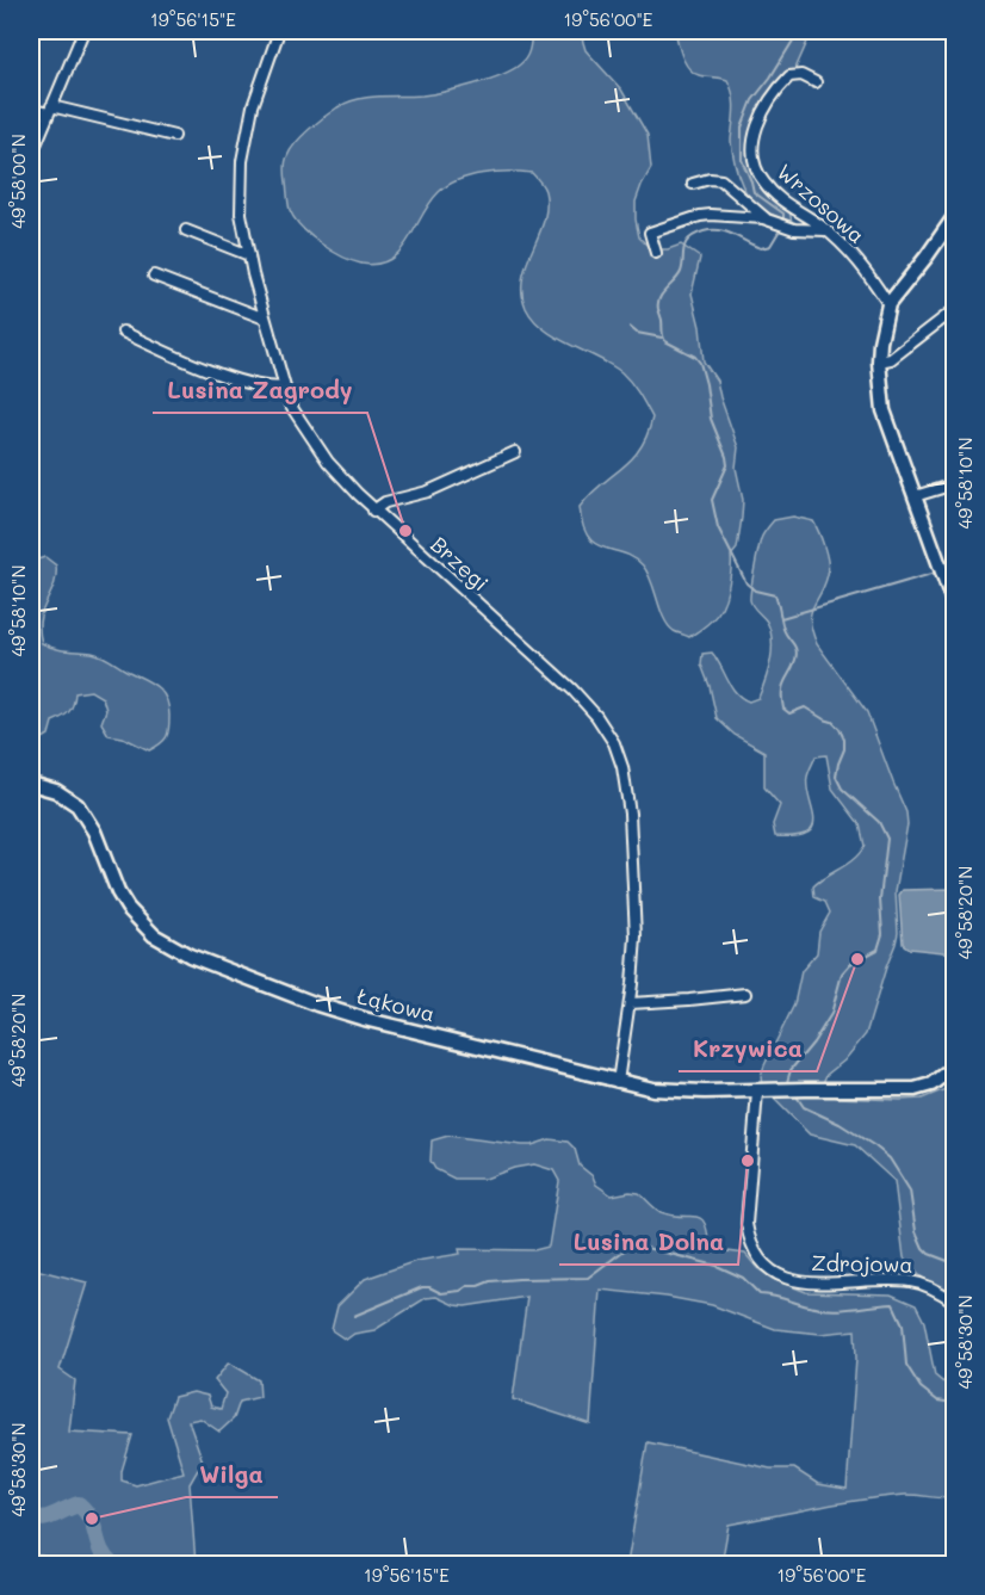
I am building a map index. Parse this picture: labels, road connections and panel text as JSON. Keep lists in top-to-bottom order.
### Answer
{
  "streets": {
    "street": [
      "Wrzosowa",
      "Brzegi",
      "Łąkowa",
      "Zdrojowa"
    ]
  },
  "crossings": [
    ["Brzegi", "Łąkowa"],
    ["Łąkowa", "Zdrojowa"]
  ],
  "places": [
    "Lusina Zagrody",
    "Krzywica",
    "Lusina Dolna",
    "Wilga"
  ],
  "coordinates": [
    "19°56'15\"E",
    "19°56'00\"E",
    "49°58'00\"N",
    "49°58'10\"N",
    "49°58'20\"N",
    "49°58'30\"N"
  ]
}
